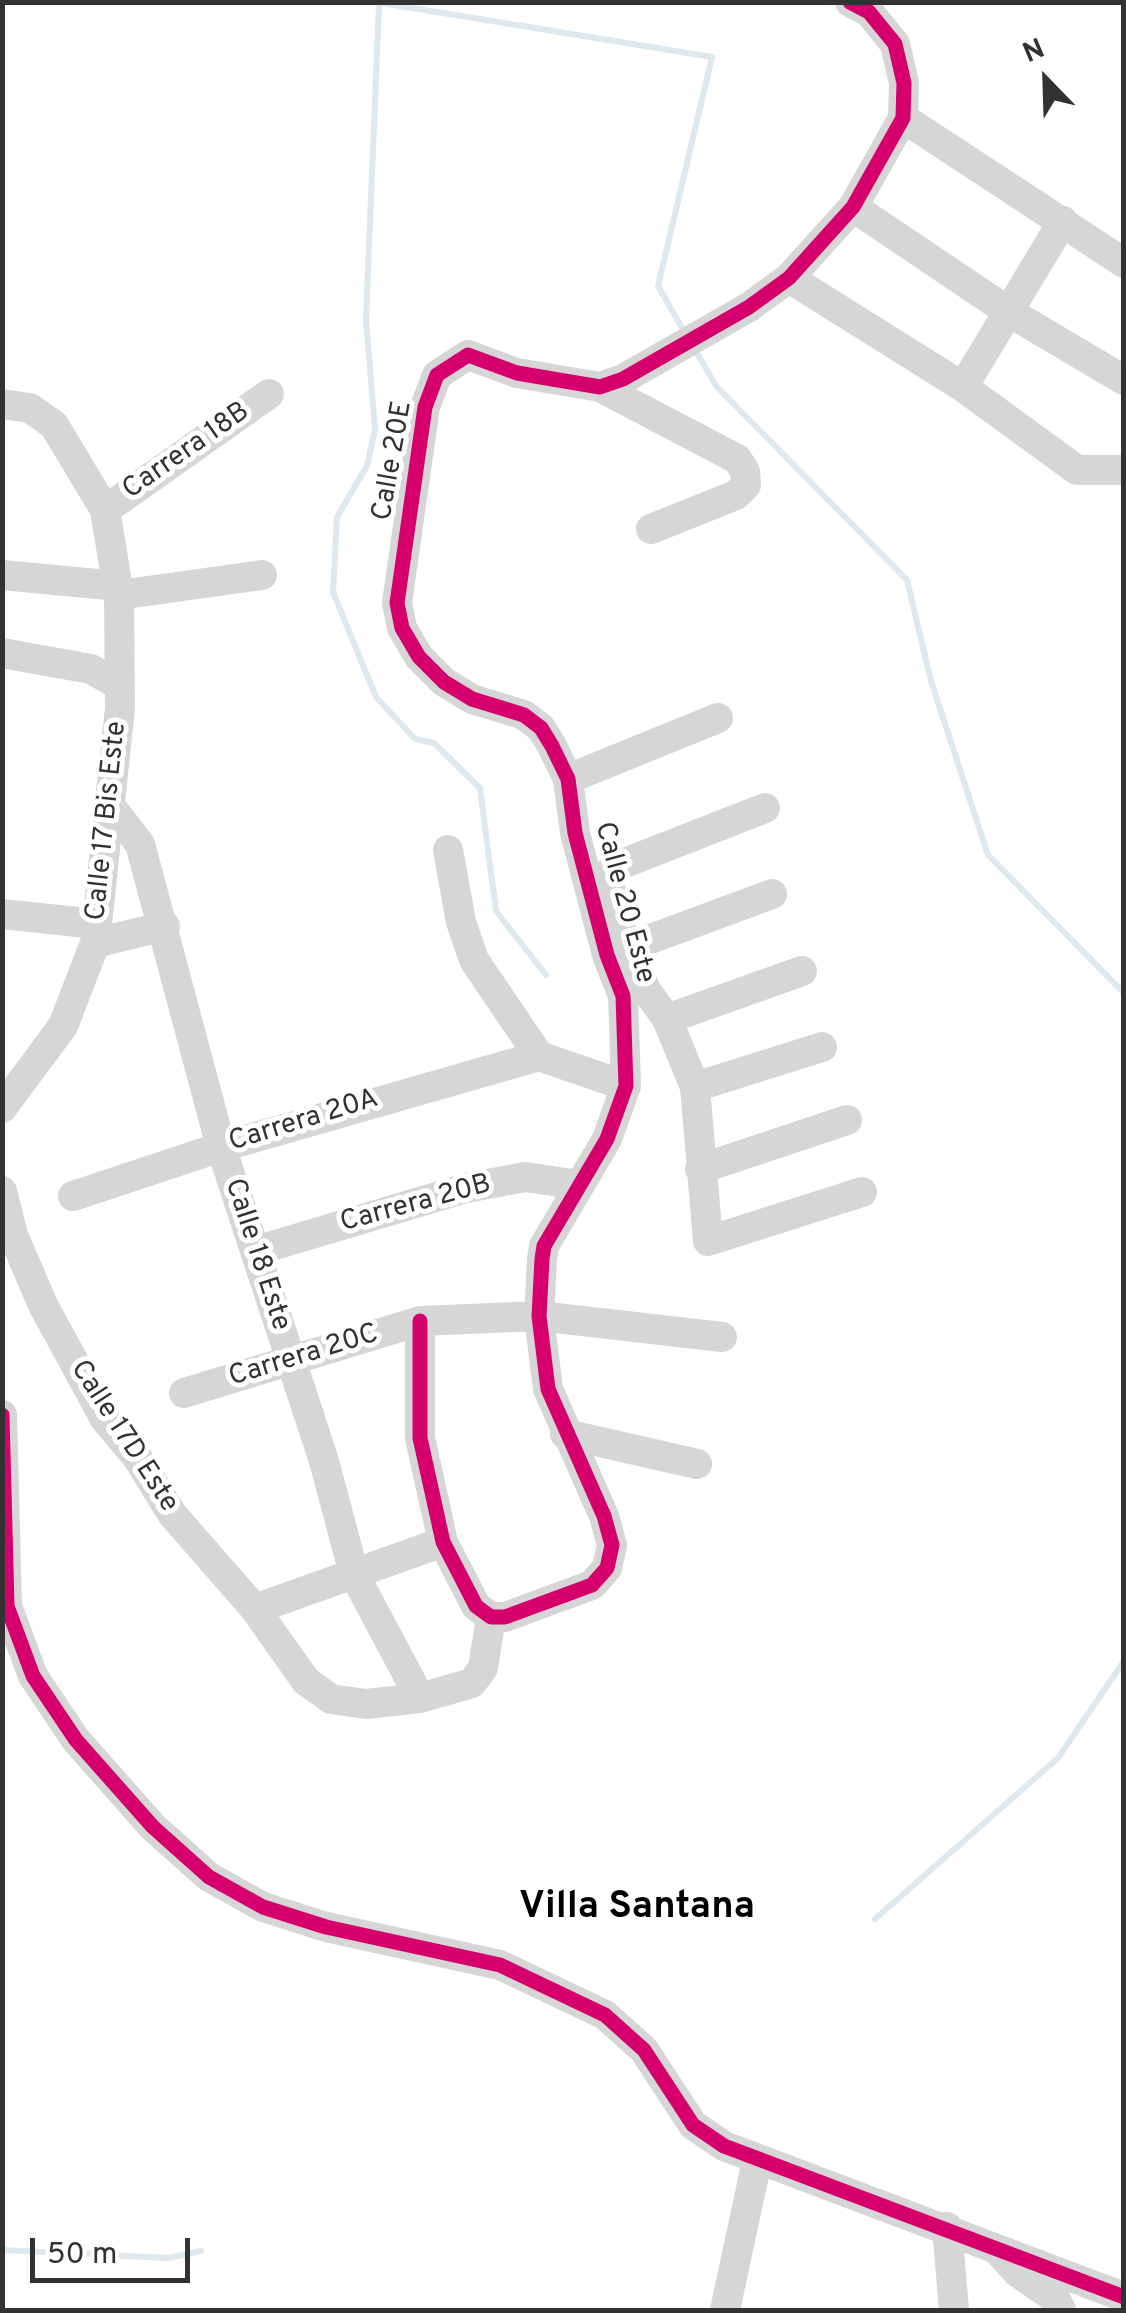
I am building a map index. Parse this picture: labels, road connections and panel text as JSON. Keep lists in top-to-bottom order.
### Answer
{
  "streets": {
    "street": [
      "Carrera 18B",
      "Calle 20E",
      "Calle 17 Bis Este",
      "Calle 20 Este",
      "Carrera 20A",
      "Carrera 20B",
      "Calle 18 Este",
      "Carrera 20C",
      "Calle 17D Este"
    ]
  },
  "crossings": [
    ["Carrera 18B", "Calle 17 Bis Este"],
    ["Calle 20E", "Calle 20 Este"],
    ["Calle 17 Bis Este", "Calle 18 Este"],
    ["Calle 20 Este", "Carrera 20B"],
    ["Calle 20 Este", "Carrera 20C"],
    ["Calle 20 Este", "Calle 17D Este"],
    ["Carrera 20A", "Calle 18 Este"],
    ["Carrera 20B", "Calle 18 Este"],
    ["Calle 18 Este", "Carrera 20C"],
    ["Calle 18 Este", "Calle 17D Este"]
  ],
  "districts": ["Villa Santana"],
  "scale_bar": "50 m",
  "north": "top left"
}
